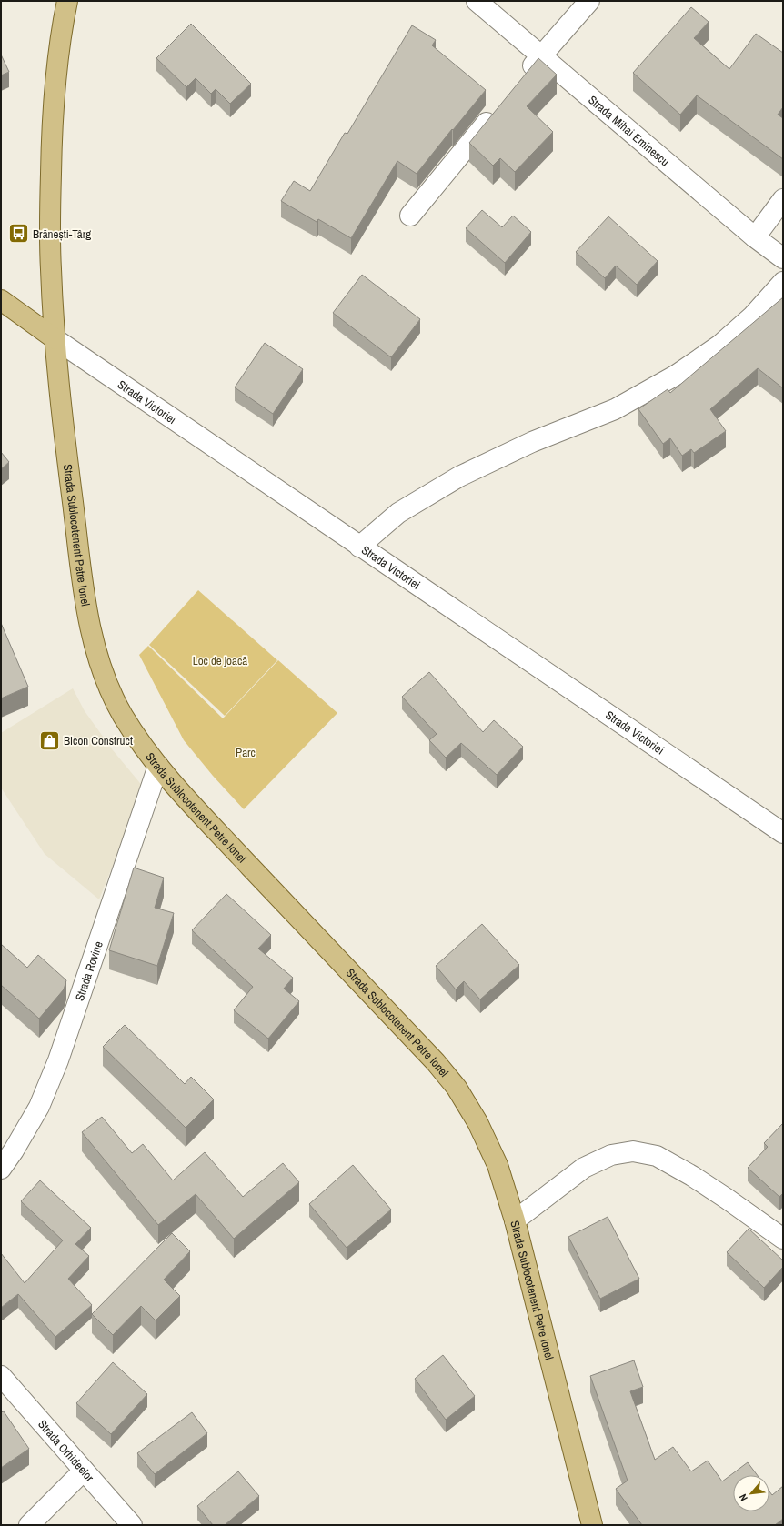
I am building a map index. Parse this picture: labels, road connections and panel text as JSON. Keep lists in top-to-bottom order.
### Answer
{
  "streets": {
    "main road": ["Strada Victoriei", "Strada Sublocotenent Petre Ionel"],
    "street": ["Strada Mihai Eminescu", "Strada Rovine", "Strada Orhideelor"]
  },
  "crossings": [
    ["Strada Victoriei", "Strada Sublocotenent Petre Ionel"],
    ["Strada Sublocotenent Petre Ionel", "Strada Rovine"]
  ],
  "parks": ["Loc de joacă", "Parc"],
  "places": {
    "bus stop": ["Brănești-Târg"],
    "shop": ["Bicon Construct"]
  },
  "north": "bottom left"
}
